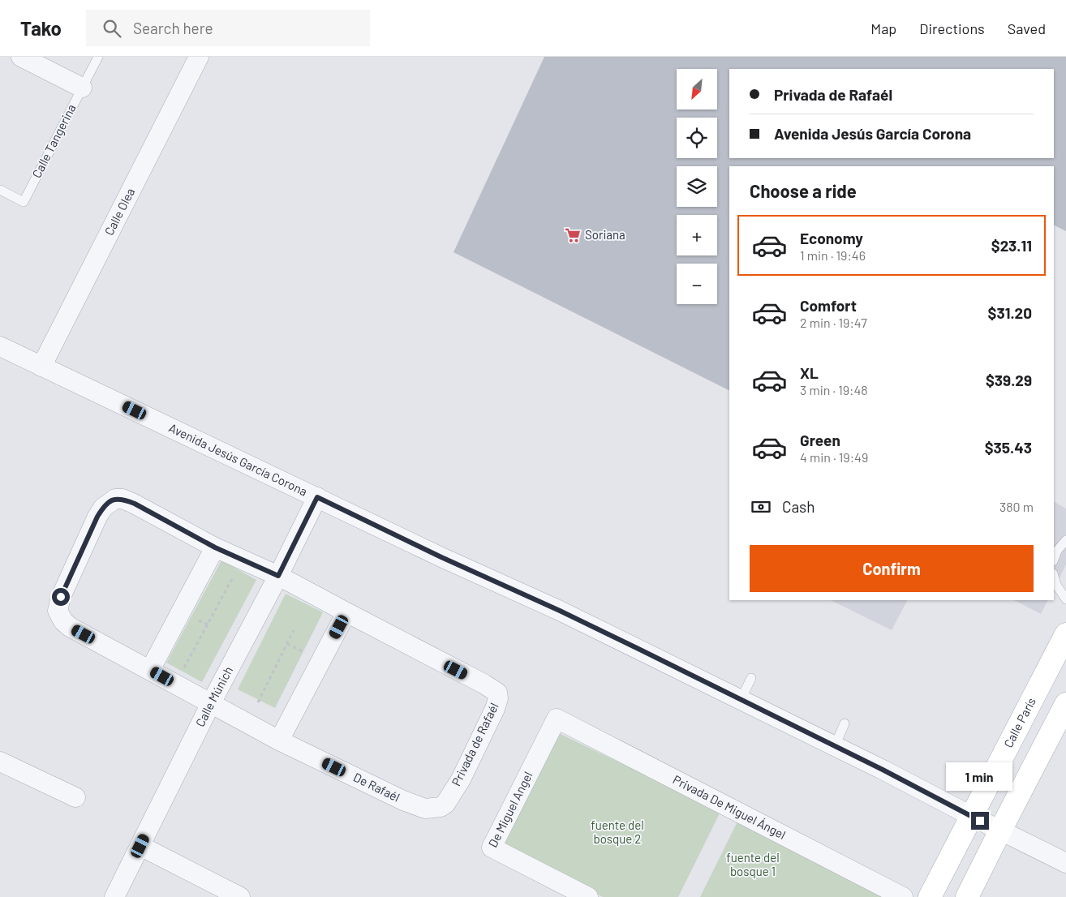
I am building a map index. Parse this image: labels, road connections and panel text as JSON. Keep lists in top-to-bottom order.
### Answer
{
  "streets": {
    "main road": ["Calle París"],
    "street": [
      "Calle Olea",
      "Avenida Jesús García Corona",
      "Calle Múnich",
      "Privada de Rafaél",
      "De Rafaél",
      "Privada De Miguel Ángel",
      "De Miguel Angel"
    ],
    "lane": ["Calle Tangerina"]
  },
  "crossings": [
    ["Calle Olea", "Avenida Jesús García Corona"],
    ["Avenida Jesús García Corona", "Calle Múnich"],
    ["Avenida Jesús García Corona", "Calle París"],
    ["Calle Múnich", "Privada de Rafaél"],
    ["Calle Múnich", "De Rafaél"],
    ["Privada de Rafaél", "De Rafaél"],
    ["Privada De Miguel Ángel", "De Miguel Angel"]
  ],
  "parks": ["fuente del bosque 2", "fuente del bosque 1"],
  "places": {
    "supermarket": ["Soriana"]
  },
  "north": "bottom left",
  "page": {
    "header": "Tako",
    "search": "Search here",
    "nav": ["Map", "Directions", "Saved"],
    "map_buttons": ["+", "−"],
    "banner": ["Privada de Rafaél", "Avenida Jesús García Corona"],
    "heading": "Choose a ride",
    "list": [
      {
        "name": "Economy",
        "note": "1 min · 19:46",
        "value": "$23.11"
      },
      {
        "name": "Comfort",
        "note": "2 min · 19:47",
        "value": "$31.20"
      },
      {
        "name": "XL",
        "note": "3 min · 19:48",
        "value": "$39.29"
      },
      {
        "name": "Green",
        "note": "4 min · 19:49",
        "value": "$35.43"
      }
    ],
    "pay": ["Cash", "380 m"],
    "buttons": "Confirm",
    "bubble": "1 min"
  }
}
